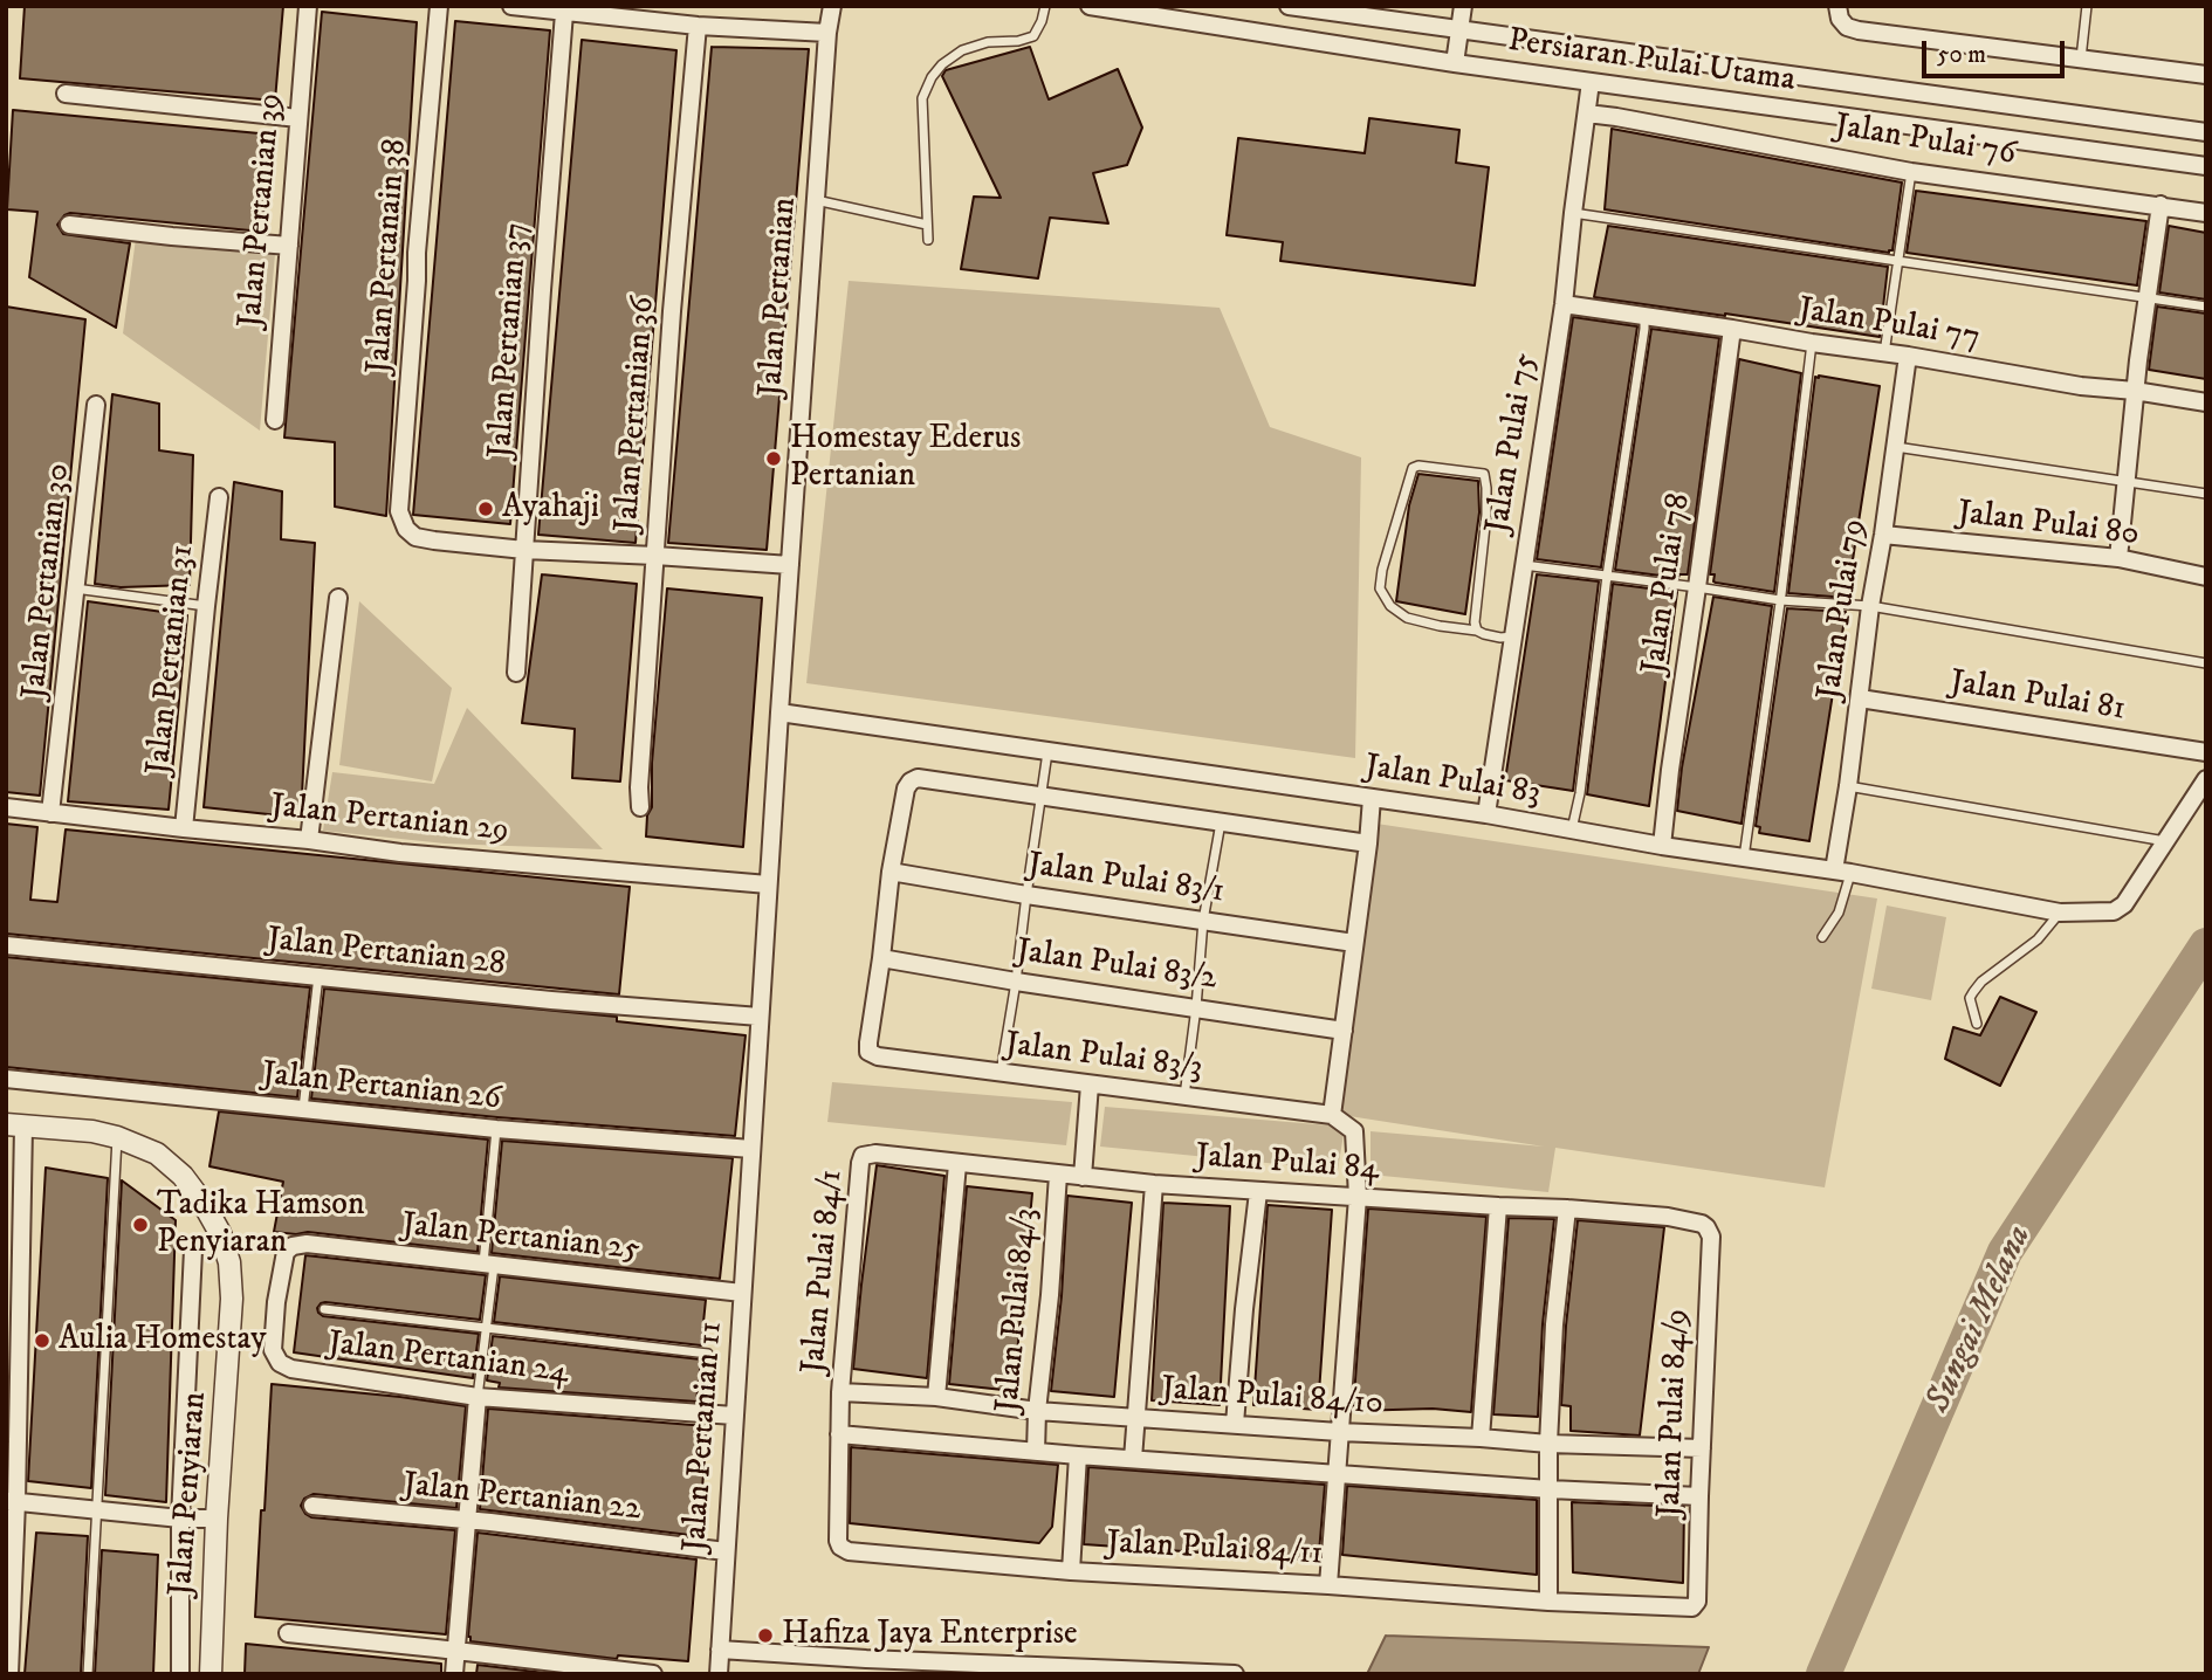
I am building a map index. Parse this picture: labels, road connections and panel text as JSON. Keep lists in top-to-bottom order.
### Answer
{
  "streets": {
    "street": [
      "Persiaran Pulai Utama",
      "Jalan Pulai 76",
      "Jalan Pertanian 39",
      "Jalan Pertanain 38",
      "Jalan Pertanian",
      "Jalan Pulai 77",
      "Jalan Pertanian 37",
      "Jalan Pertanian 36",
      "Jalan Pulai 75",
      "Jalan Pulai 80",
      "Jalan Pertanian 30",
      "Jalan Pulai 78",
      "Jalan Pulai 79",
      "Jalan Pertanian 31",
      "Jalan Pulai 81",
      "Jalan Pulai 83",
      "Jalan Pertanian 29",
      "Jalan Pulai 83/1",
      "Jalan Pertanian 28",
      "Jalan Pulai 83/2",
      "Jalan Pulai 83/3",
      "Jalan Pertanian 26",
      "Jalan Pulai 84",
      "Jalan Pertanian 25",
      "Jalan Pulai 84/1",
      "Jalan Pulai 84/3",
      "Jalan Pertanian 24",
      "Jalan Pulai 84/10",
      "Jalan Pulai 84/9",
      "Jalan Pertanian 11",
      "Jalan Penyiaran",
      "Jalan Pertanian 22",
      "Jalan Pulai 84/11"
    ]
  },
  "crossings": [
    ["Persiaran Pulai Utama", "Jalan Pulai 75"],
    ["Jalan Pulai 76", "Jalan Pulai 75"],
    ["Jalan Pertanain 38", "Jalan Pertanian 37"],
    ["Jalan Pertanian", "Jalan Pulai 83"],
    ["Jalan Pertanian", "Jalan Pertanian 11"],
    ["Jalan Pulai 77", "Jalan Pulai 75"],
    ["Jalan Pulai 77", "Jalan Pulai 78"],
    ["Jalan Pulai 77", "Jalan Pulai 79"],
    ["Jalan Pulai 75", "Jalan Pulai 83"],
    ["Jalan Pulai 80", "Jalan Pulai 79"],
    ["Jalan Pertanian 30", "Jalan Pertanian 29"],
    ["Jalan Pulai 78", "Jalan Pulai 83"],
    ["Jalan Pulai 79", "Jalan Pulai 81"],
    ["Jalan Pulai 79", "Jalan Pulai 83"],
    ["Jalan Pertanian 31", "Jalan Pertanian 29"],
    ["Jalan Pulai 83", "Jalan Pertanian 11"],
    ["Jalan Pertanian 29", "Jalan Pertanian 11"],
    ["Jalan Pertanian 28", "Jalan Pertanian 11"],
    ["Jalan Pulai 83/2", "Jalan Pulai 83/3"],
    ["Jalan Pulai 83/3", "Jalan Pulai 84/3"],
    ["Jalan Pertanian 26", "Jalan Pertanian 11"],
    ["Jalan Pulai 84", "Jalan Pulai 84/1"],
    ["Jalan Pulai 84", "Jalan Pulai 84/3"],
    ["Jalan Pulai 84", "Jalan Pulai 84/9"],
    ["Jalan Pertanian 25", "Jalan Pertanian 24"],
    ["Jalan Pertanian 25", "Jalan Pertanian 11"],
    ["Jalan Pulai 84/1", "Jalan Pulai 84/10"],
    ["Jalan Pulai 84/1", "Jalan Pulai 84/11"],
    ["Jalan Pulai 84/3", "Jalan Pulai 84/10"],
    ["Jalan Pertanian 24", "Jalan Pertanian 11"],
    ["Jalan Pulai 84/10", "Jalan Pulai 84/9"],
    ["Jalan Pulai 84/10", "Jalan Pulai 84/11"],
    ["Jalan Pulai 84/9", "Jalan Pulai 84/11"],
    ["Jalan Pertanian 11", "Jalan Pertanian 22"]
  ],
  "water": ["Sungai Melana"],
  "places": [
    "Homestay Ederus Pertanian",
    "Ayahaji",
    "Tadika Hamson Penyiaran",
    "Aulia Homestay",
    "Hafiza Jaya Enterprise"
  ],
  "scale_bar": "50 m"
}
